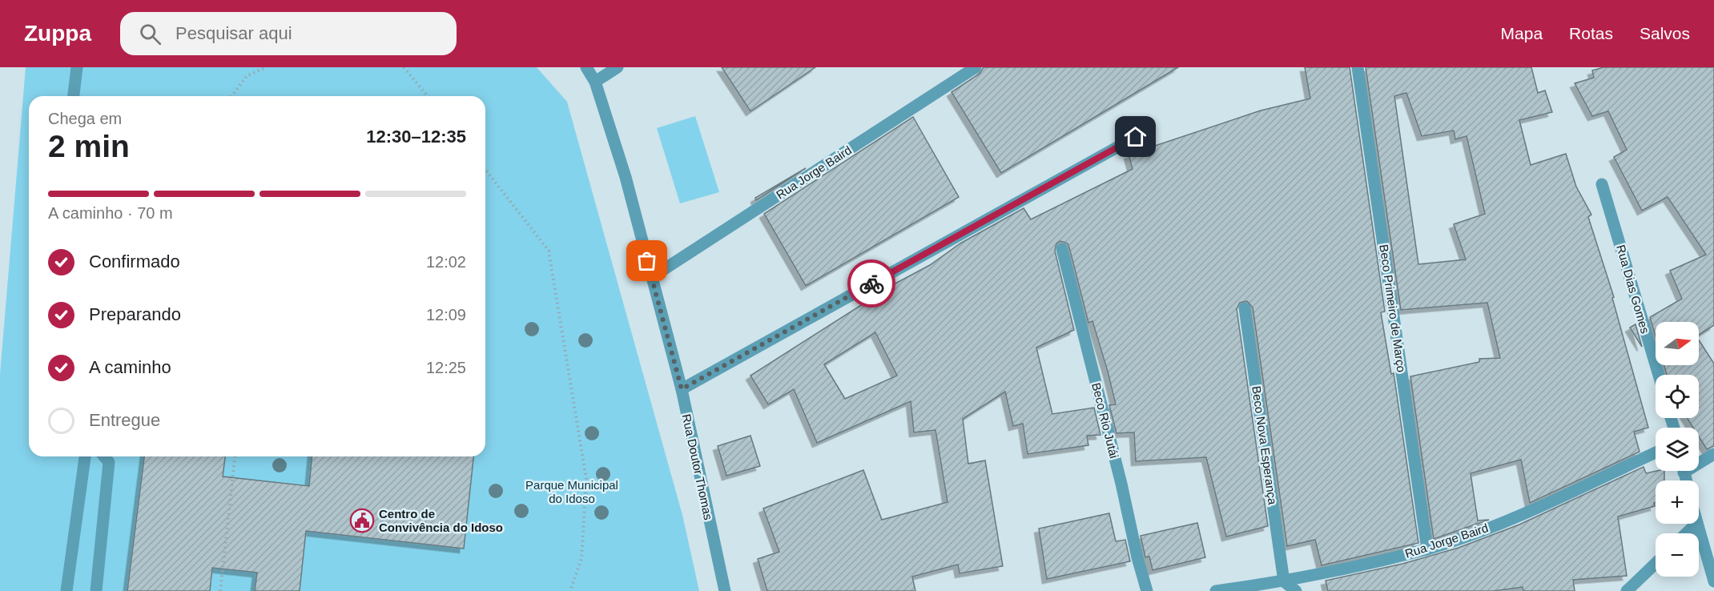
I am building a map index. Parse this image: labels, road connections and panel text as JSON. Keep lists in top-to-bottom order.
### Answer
{
  "streets": {
    "street": [
      "Rua Jorge Baird",
      "Rua Dias Gomes",
      "Beco Primeiro de Março",
      "Beco Rio Jutái",
      "Beco Nova Esperança",
      "Rua Doutor Thomas"
    ]
  },
  "crossings": [
    ["Rua Jorge Baird", "Beco Primeiro de Março"],
    ["Rua Jorge Baird", "Beco Nova Esperança"],
    ["Rua Jorge Baird", "Rua Doutor Thomas"]
  ],
  "parks": ["Parque Municipal do Idoso"],
  "places": {
    "public building": ["Centro de Convivência do Idoso"]
  },
  "north": "right",
  "page": {
    "header": "Zuppa",
    "search": "Pesquisar aqui",
    "nav": ["Mapa", "Rotas", "Salvos"],
    "heading": ["2 min", "Chega em", "12:30–12:35"],
    "bar": "A caminho · 70 m",
    "list": [
      ["Confirmado", "12:02"],
      ["Preparando", "12:09"],
      ["A caminho", "12:25"],
      "Entregue"
    ],
    "map_buttons": ["+", "−"]
  }
}
